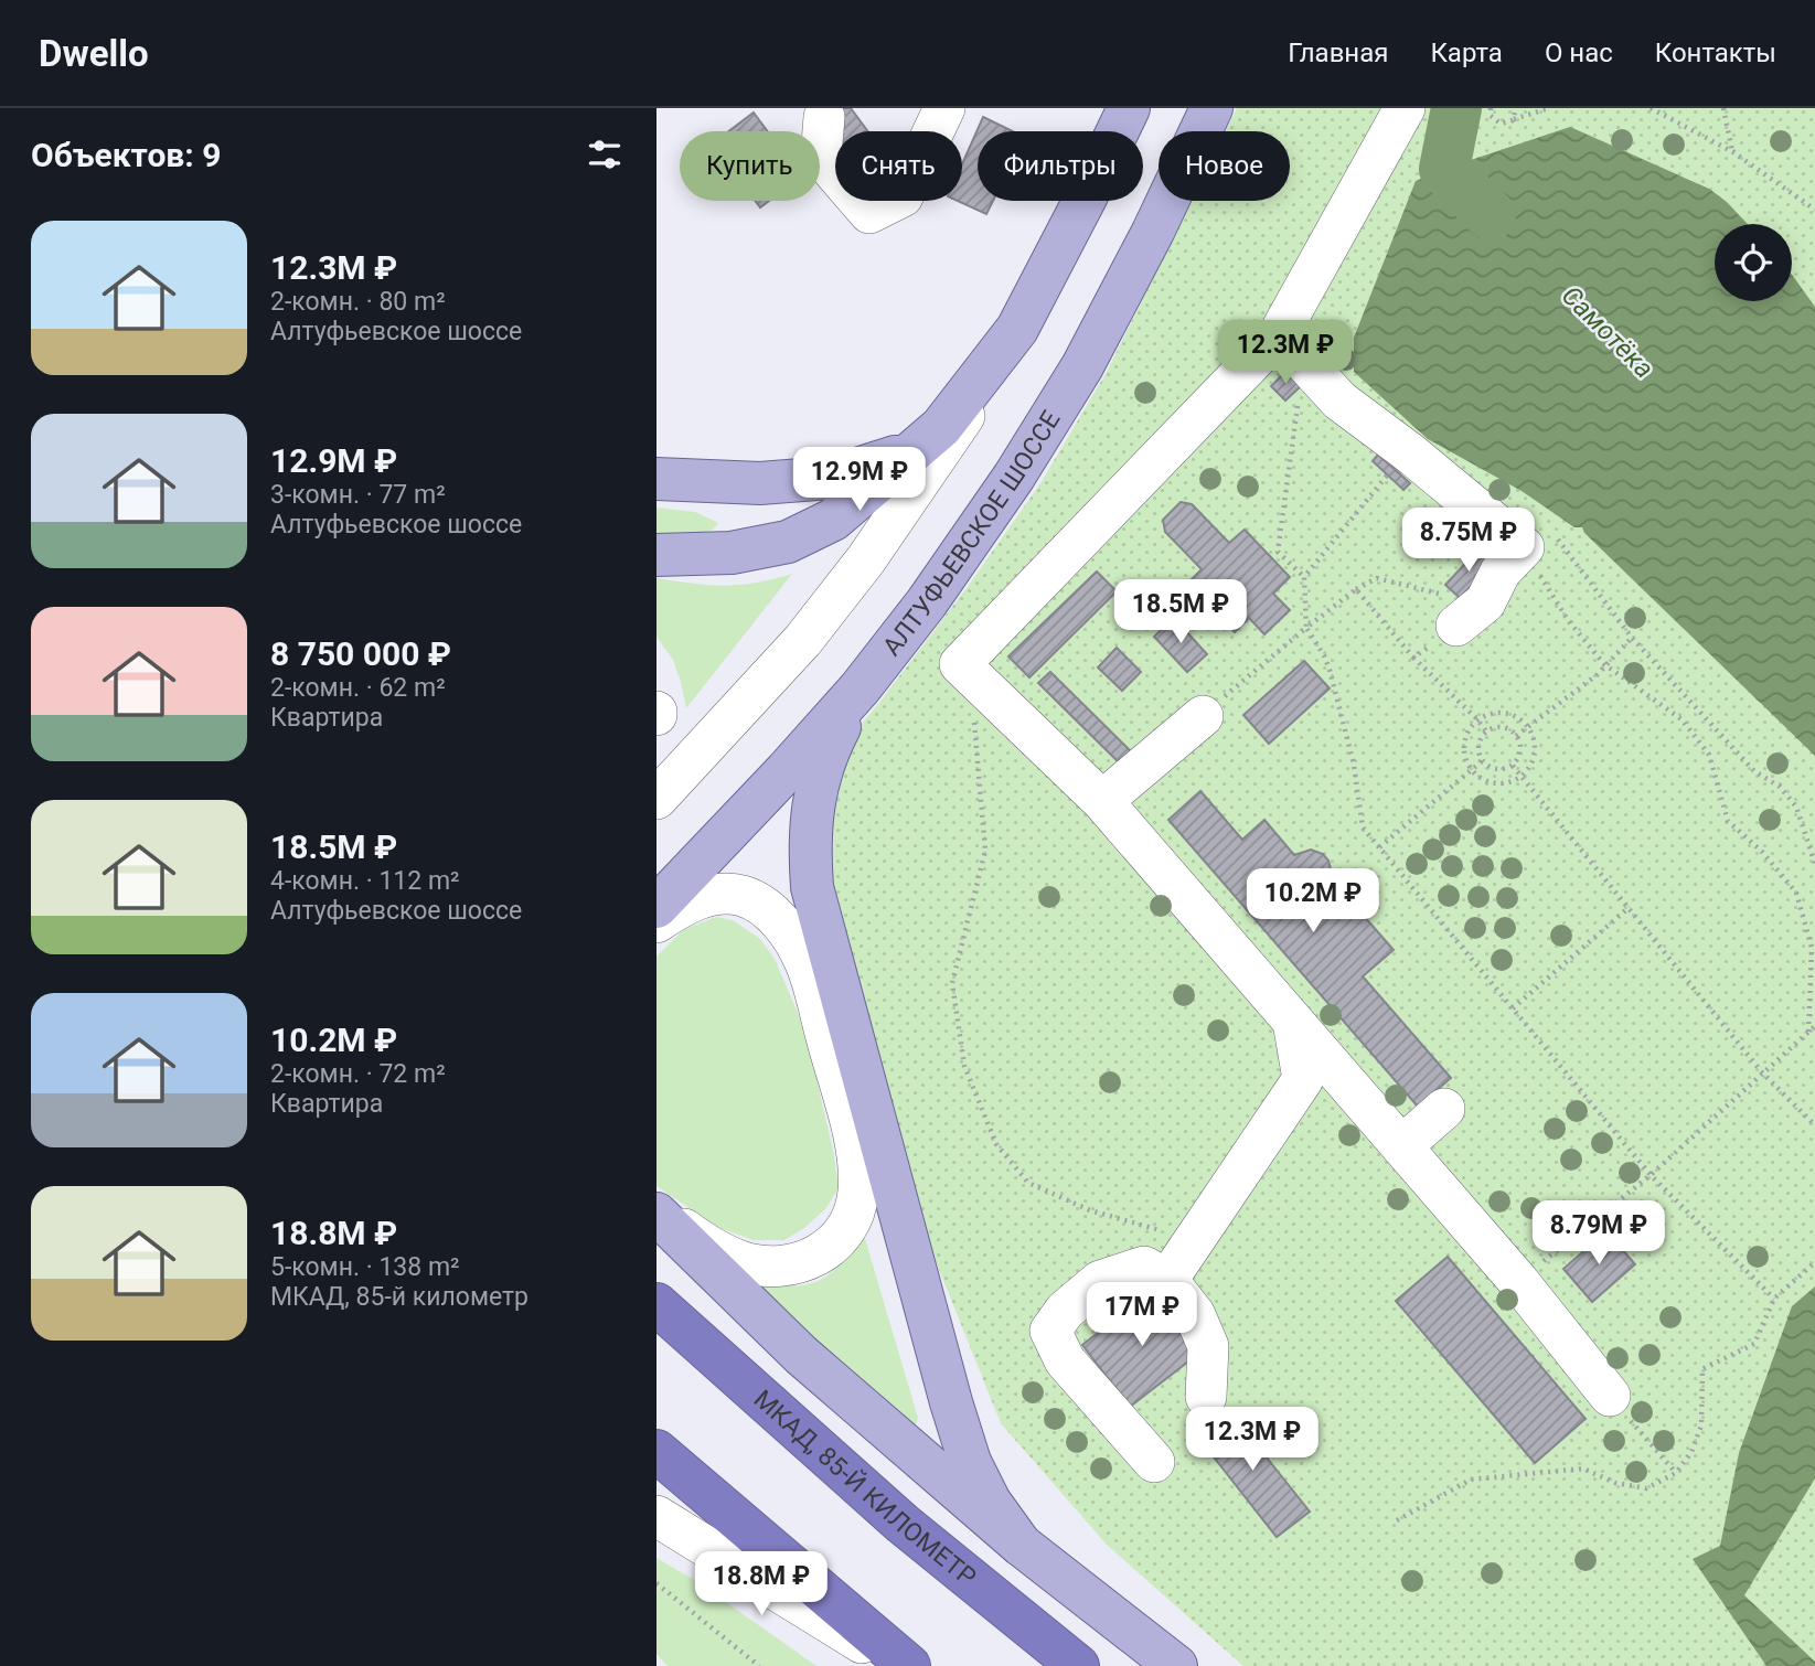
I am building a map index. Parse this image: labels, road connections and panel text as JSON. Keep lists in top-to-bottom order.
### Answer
{
  "streets": {
    "highway": ["МКАД, 85-Й КИЛОМЕТР"],
    "main road": ["АЛТУФЬЕВСКОЕ ШОССЕ"]
  },
  "water": ["Самотёка"],
  "page": {
    "header": "Dwello",
    "nav": [
      "Главная",
      "Карта",
      "О нас",
      "Контакты"
    ],
    "heading": "Объектов: 9",
    "chip": [
      "Купить",
      "Снять",
      "Фильтры",
      "Новое"
    ],
    "list": [
      {
        "name": "12.3M ₽",
        "note": "2-комн. · 80 m² · Алтуфьевское шоссе"
      },
      {
        "name": "12.9M ₽",
        "note": "3-комн. · 77 m² · Алтуфьевское шоссе"
      },
      {
        "name": "8 750 000 ₽",
        "note": "2-комн. · 62 m² · Квартира"
      },
      {
        "name": "18.5M ₽",
        "note": "4-комн. · 112 m² · Алтуфьевское шоссе"
      },
      {
        "name": "10.2M ₽",
        "note": "2-комн. · 72 m² · Квартира"
      },
      {
        "name": "18.8M ₽",
        "note": "5-комн. · 138 m² · МКАД, 85-й километр"
      }
    ],
    "price": [
      "12.3M ₽",
      "12.9M ₽",
      "8.75M ₽",
      "18.5M ₽",
      "10.2M ₽",
      "8.79M ₽",
      "17M ₽",
      "12.3M ₽",
      "18.8M ₽"
    ]
  }
}
